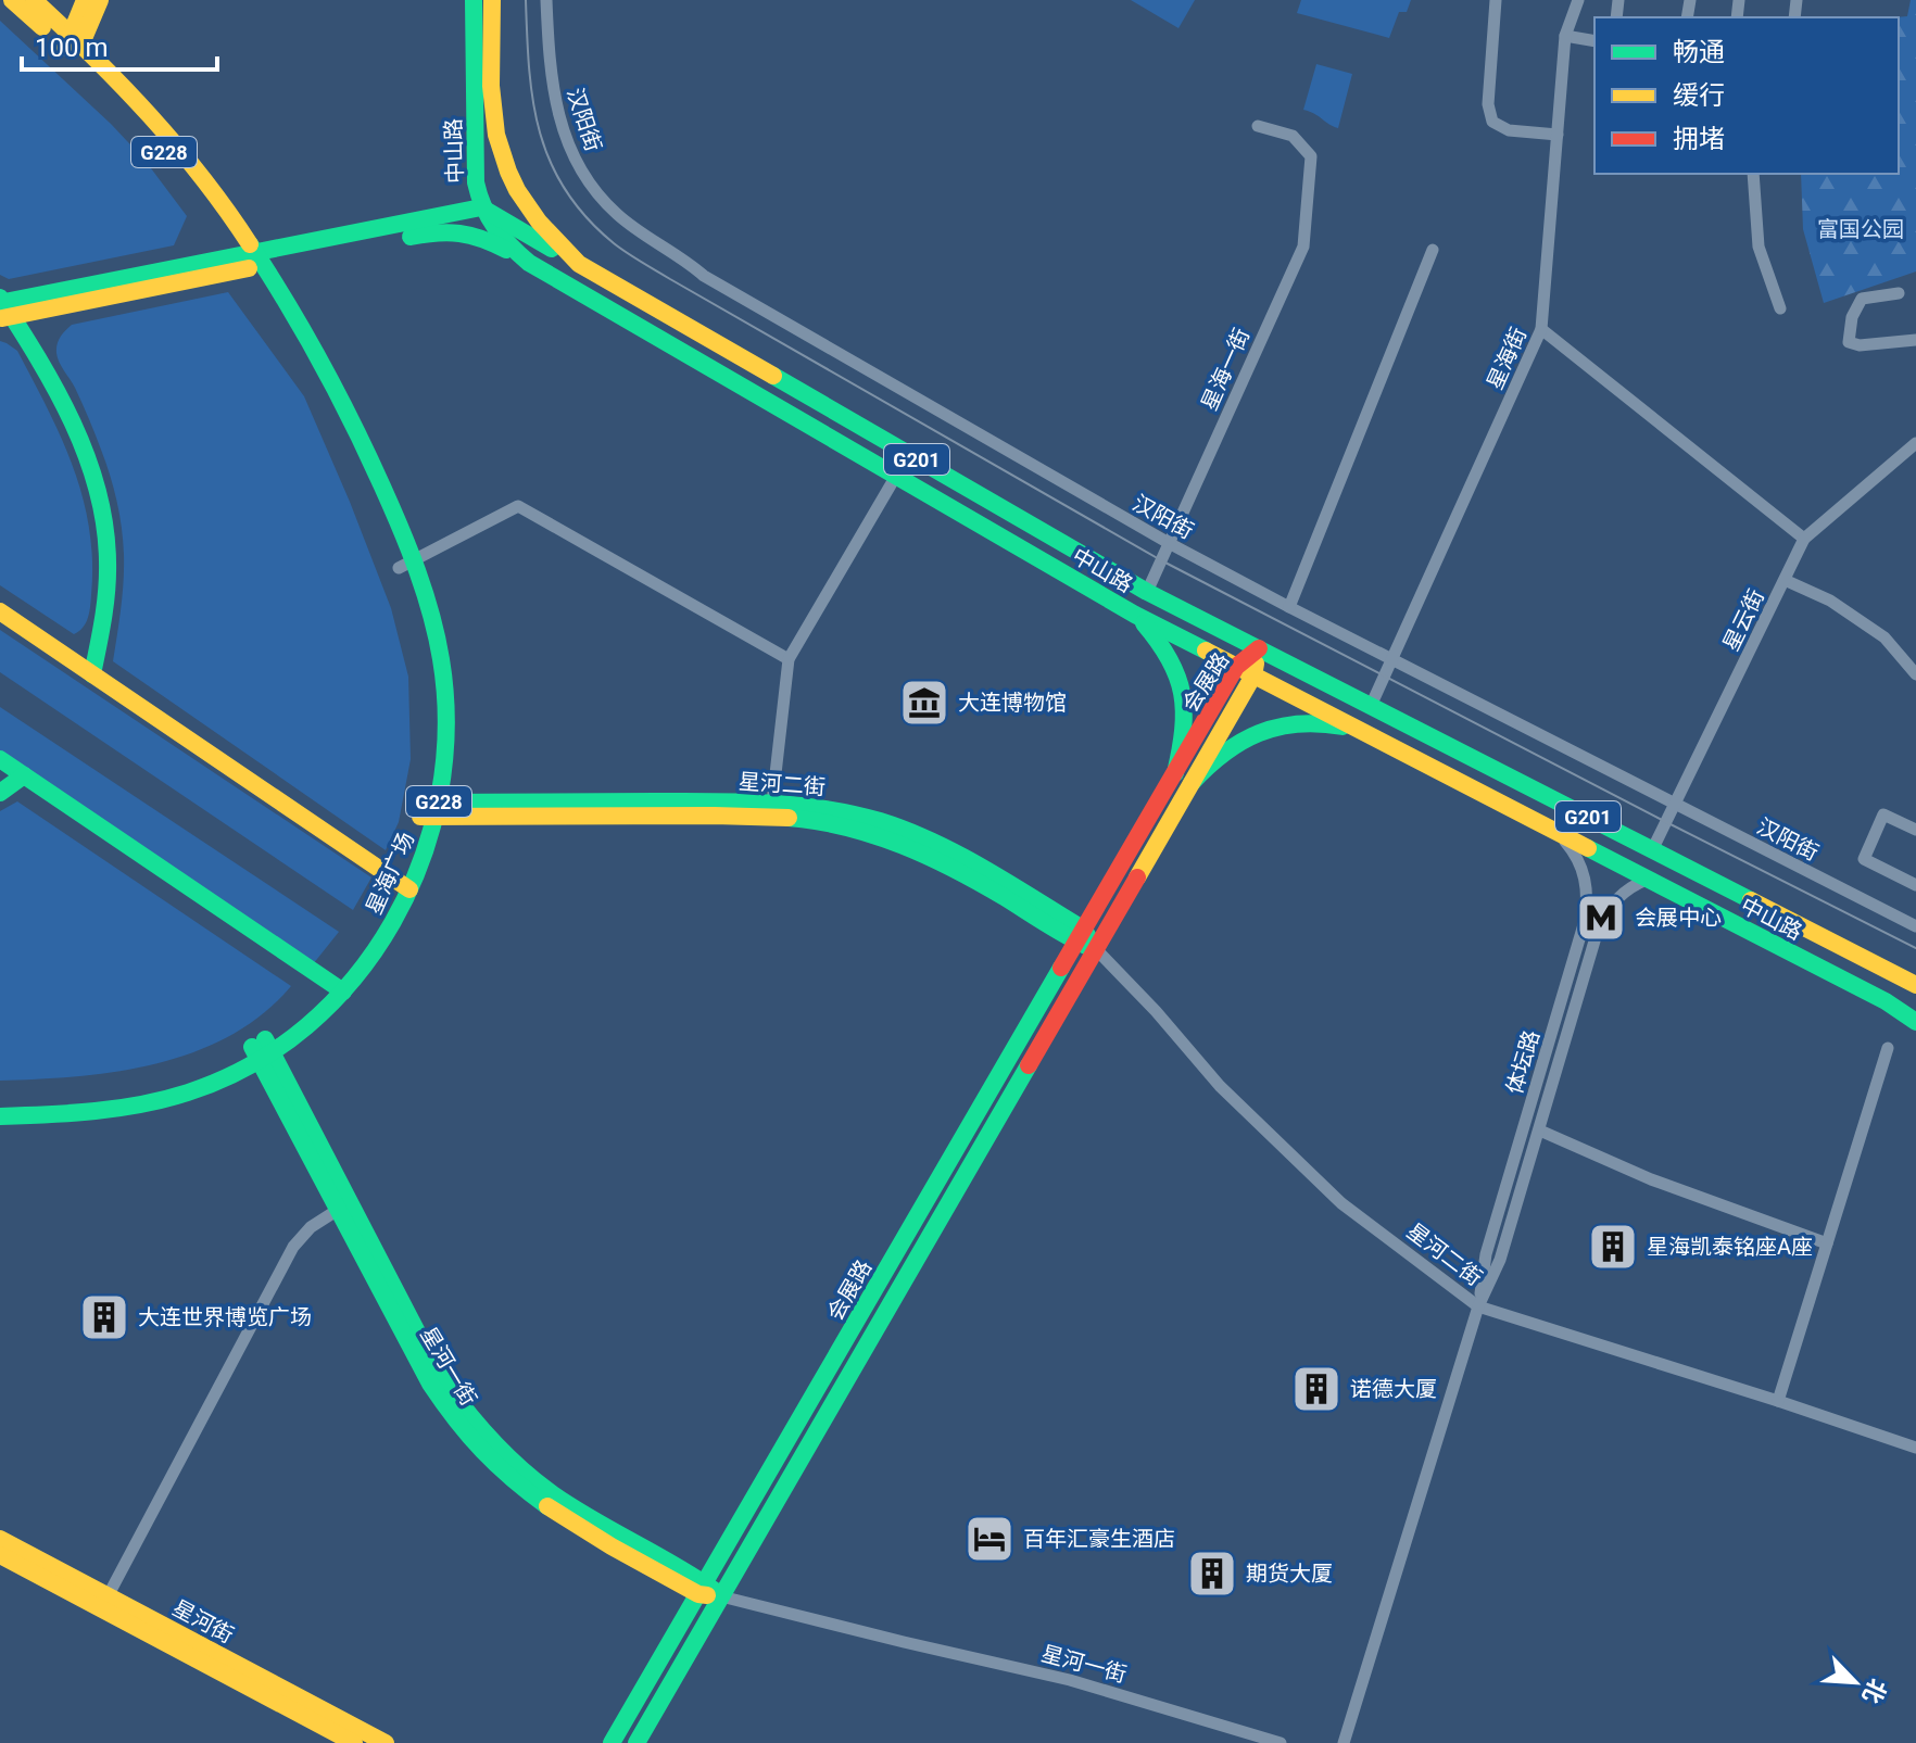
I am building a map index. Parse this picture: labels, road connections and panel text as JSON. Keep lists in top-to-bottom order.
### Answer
{
  "streets": {
    "main road": [
      "中山路",
      "G228",
      "G201",
      "会展路",
      "星河二街",
      "星海广场",
      "星河一街",
      "星河街"
    ],
    "street": [
      "汉阳街",
      "星海街",
      "星海一街",
      "星云街",
      "体坛路"
    ]
  },
  "crossings": [
    ["汉阳街", "星海街"],
    ["汉阳街", "星海一街"],
    ["汉阳街", "星云街"],
    ["中山路", "星海街"],
    ["中山路", "星海一街"],
    ["中山路", "星云街"],
    ["中山路", "会展路"],
    ["中山路", "体坛路"],
    ["会展路", "星河二街"],
    ["会展路", "星河一街"],
    ["星河二街", "星海广场"],
    ["星河二街", "体坛路"],
    ["星海广场", "星河一街"]
  ],
  "parks": ["富国公园"],
  "places": {
    "museum": ["大连博物馆"],
    "metro station": ["会展中心"],
    "building": [
      "星海凯泰铭座A座",
      "大连世界博览广场",
      "诺德大厦",
      "期货大厦"
    ],
    "hotel": ["百年汇豪生酒店"]
  },
  "legend": ["畅通", "缓行", "拥堵"],
  "scale_bar": "100 m",
  "north": "bottom right"
}
